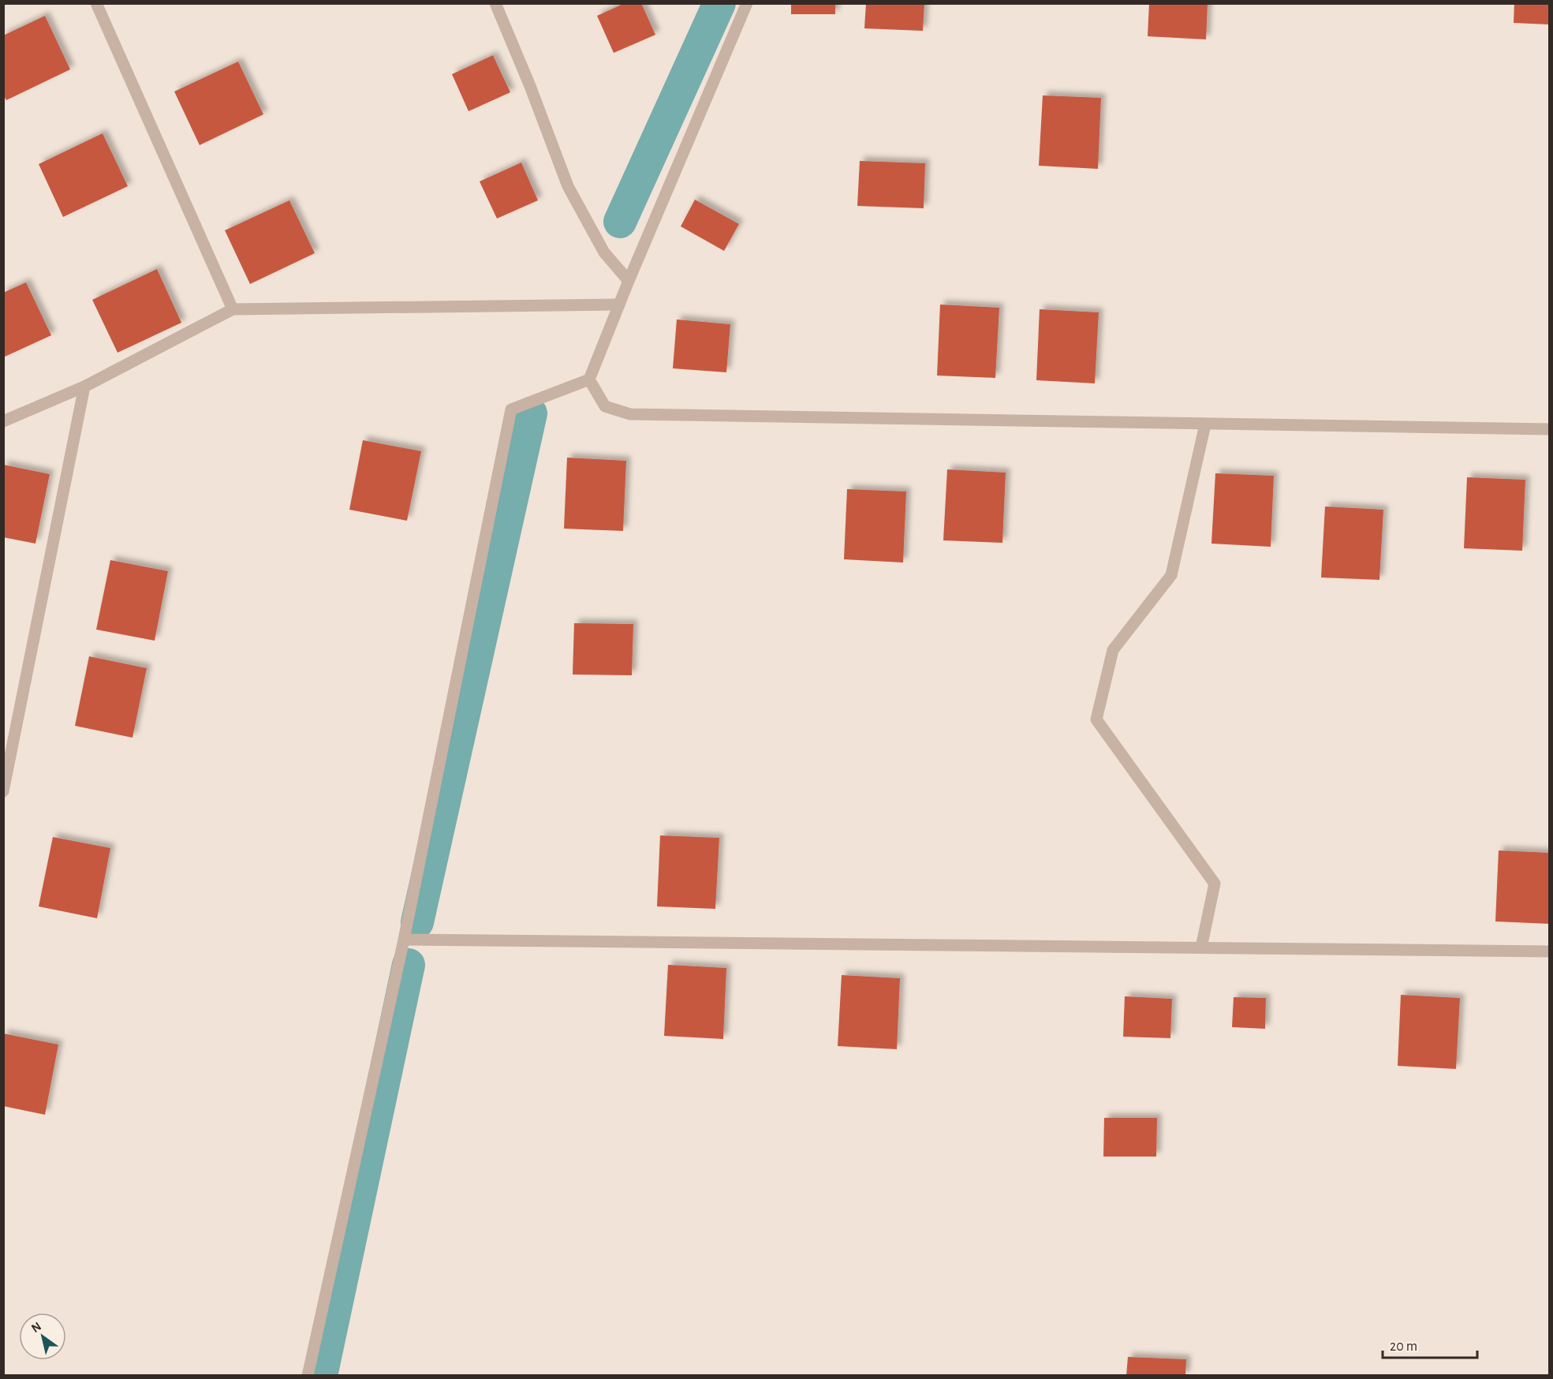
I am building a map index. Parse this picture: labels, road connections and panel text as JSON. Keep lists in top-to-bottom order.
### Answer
{
  "scale_bar": "20 m",
  "north": "top left"
}
